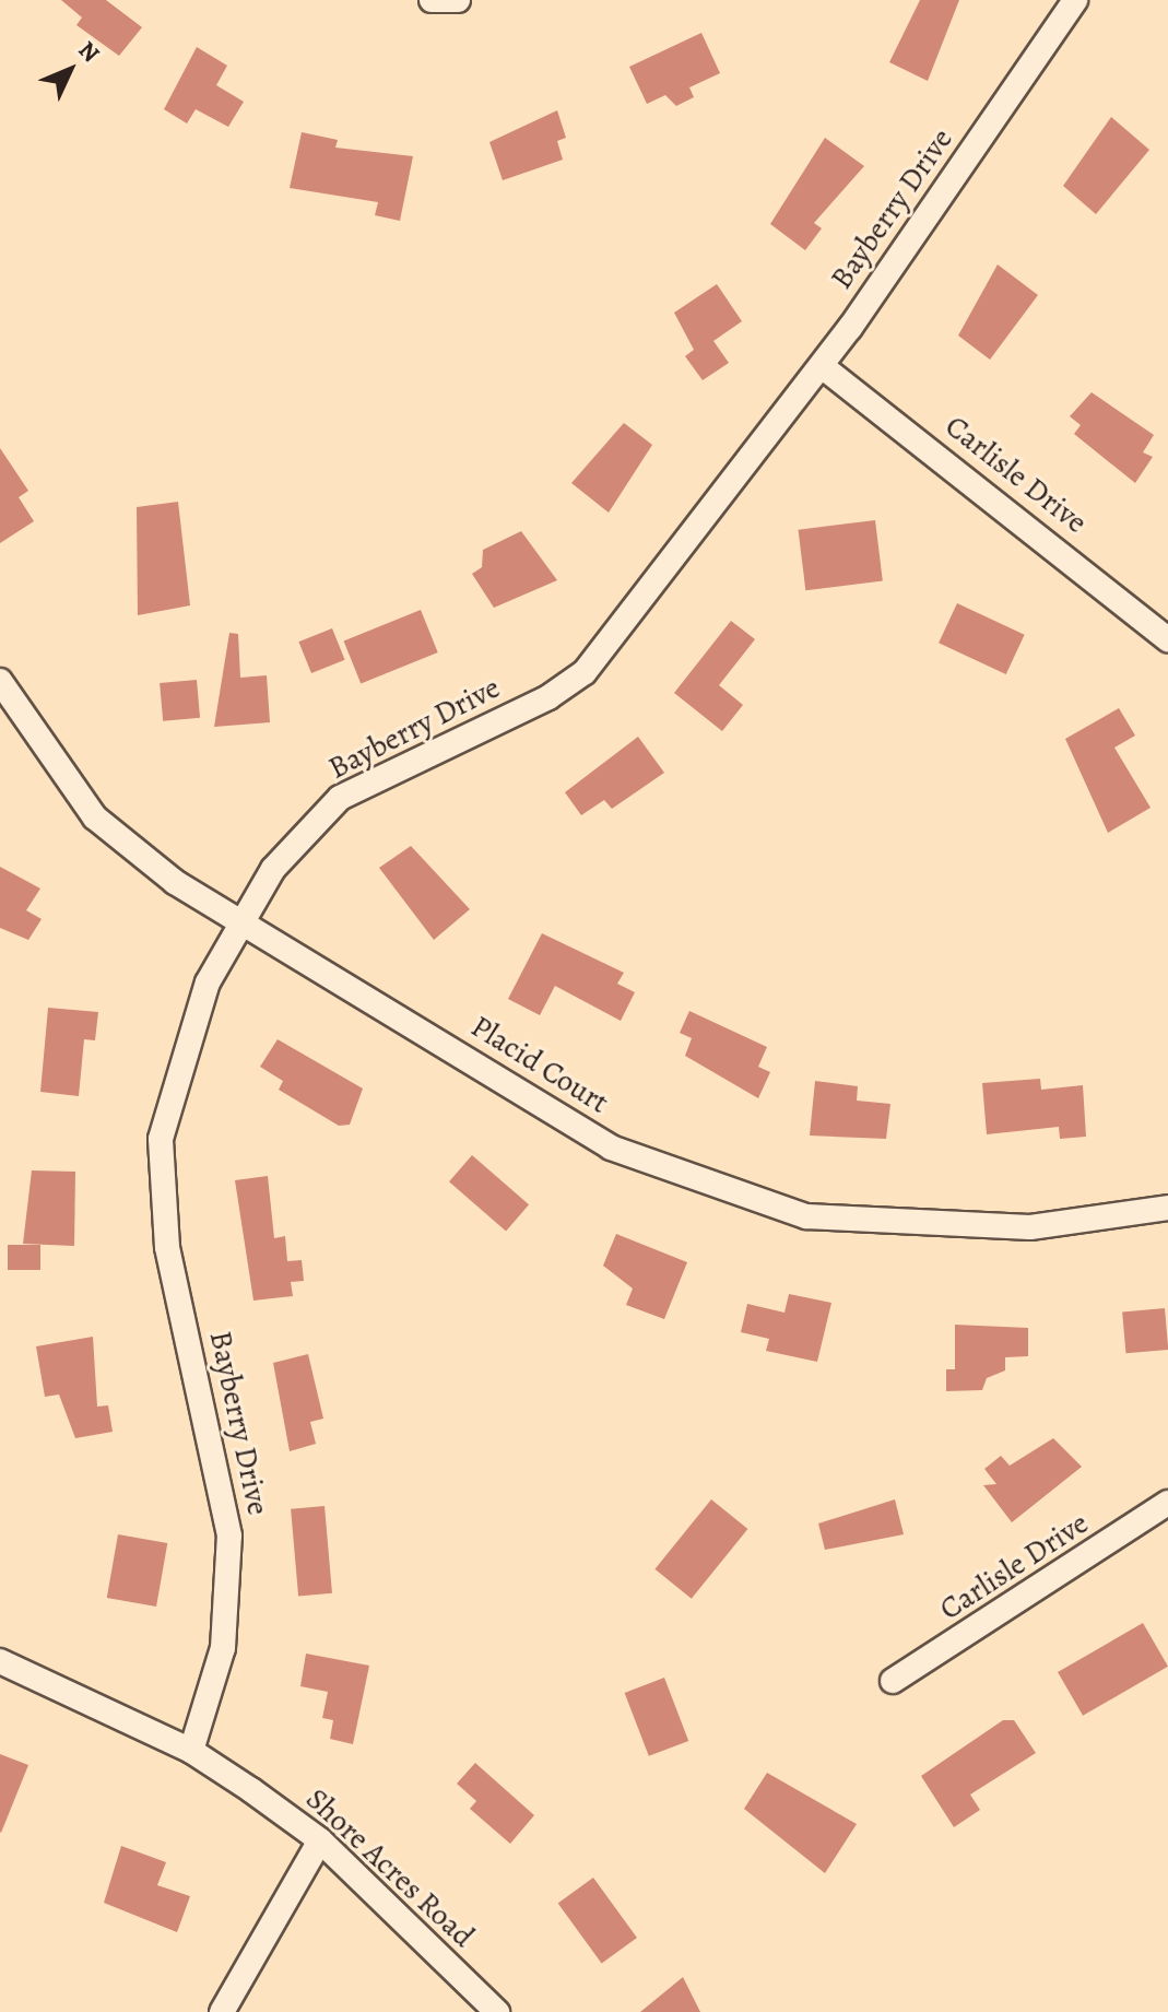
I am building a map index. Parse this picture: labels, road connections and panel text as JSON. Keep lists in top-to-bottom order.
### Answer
{
  "streets": {
    "street": [
      "Bayberry Drive",
      "Carlisle Drive",
      "Placid Court",
      "Shore Acres Road"
    ]
  },
  "crossings": [
    ["Bayberry Drive", "Carlisle Drive"],
    ["Bayberry Drive", "Placid Court"],
    ["Bayberry Drive", "Shore Acres Road"]
  ],
  "north": "top right"
}
